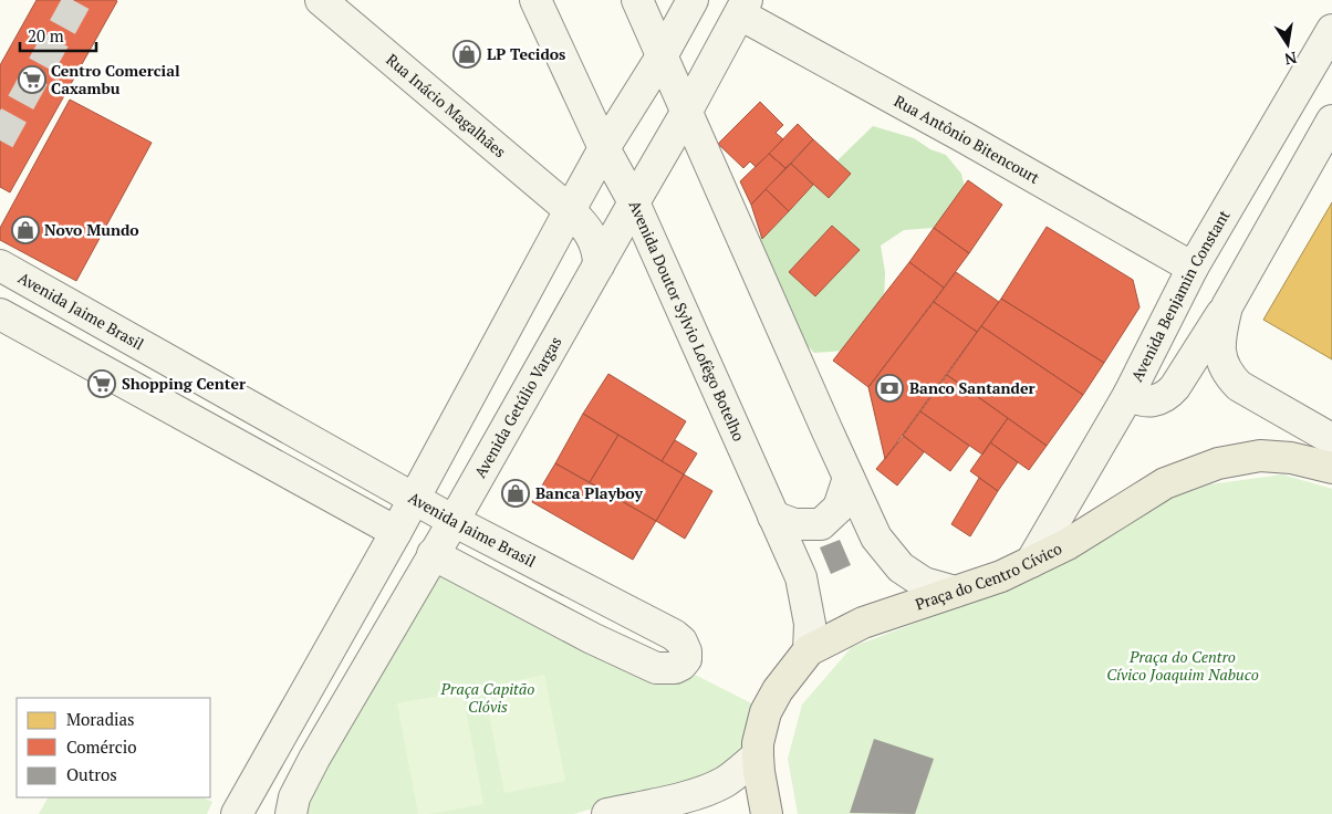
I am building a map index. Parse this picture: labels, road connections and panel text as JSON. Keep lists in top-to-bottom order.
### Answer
{
  "streets": {
    "main road": [
      "Rua Inácio Magalhães",
      "Rua Antônio Bitencourt",
      "Avenida Benjamin Constant",
      "Avenida Jaime Brasil",
      "Avenida Doutor Sylvio Lofêgo Botelho",
      "Avenida Getúlio Vargas",
      "Praça do Centro Cívico"
    ]
  },
  "crossings": [
    ["Rua Inácio Magalhães", "Avenida Getúlio Vargas"],
    ["Rua Antônio Bitencourt", "Avenida Benjamin Constant"],
    ["Rua Antônio Bitencourt", "Avenida Getúlio Vargas"],
    ["Avenida Benjamin Constant", "Praça do Centro Cívico"],
    ["Avenida Jaime Brasil", "Avenida Getúlio Vargas"],
    ["Avenida Doutor Sylvio Lofêgo Botelho", "Avenida Getúlio Vargas"],
    ["Avenida Doutor Sylvio Lofêgo Botelho", "Praça do Centro Cívico"]
  ],
  "parks": ["Praça do Centro Cívico Joaquim Nabuco", "Praça Capitão Clóvis"],
  "places": {
    "shop": ["LP Tecidos", "Novo Mundo", "Banca Playboy"],
    "supermarket": ["Centro Comercial Caxambu", "Shopping Center"],
    "bank": ["Banco Santander"]
  },
  "legend": ["Moradias", "Comércio", "Outros"],
  "scale_bar": "20 m",
  "north": "bottom"
}
